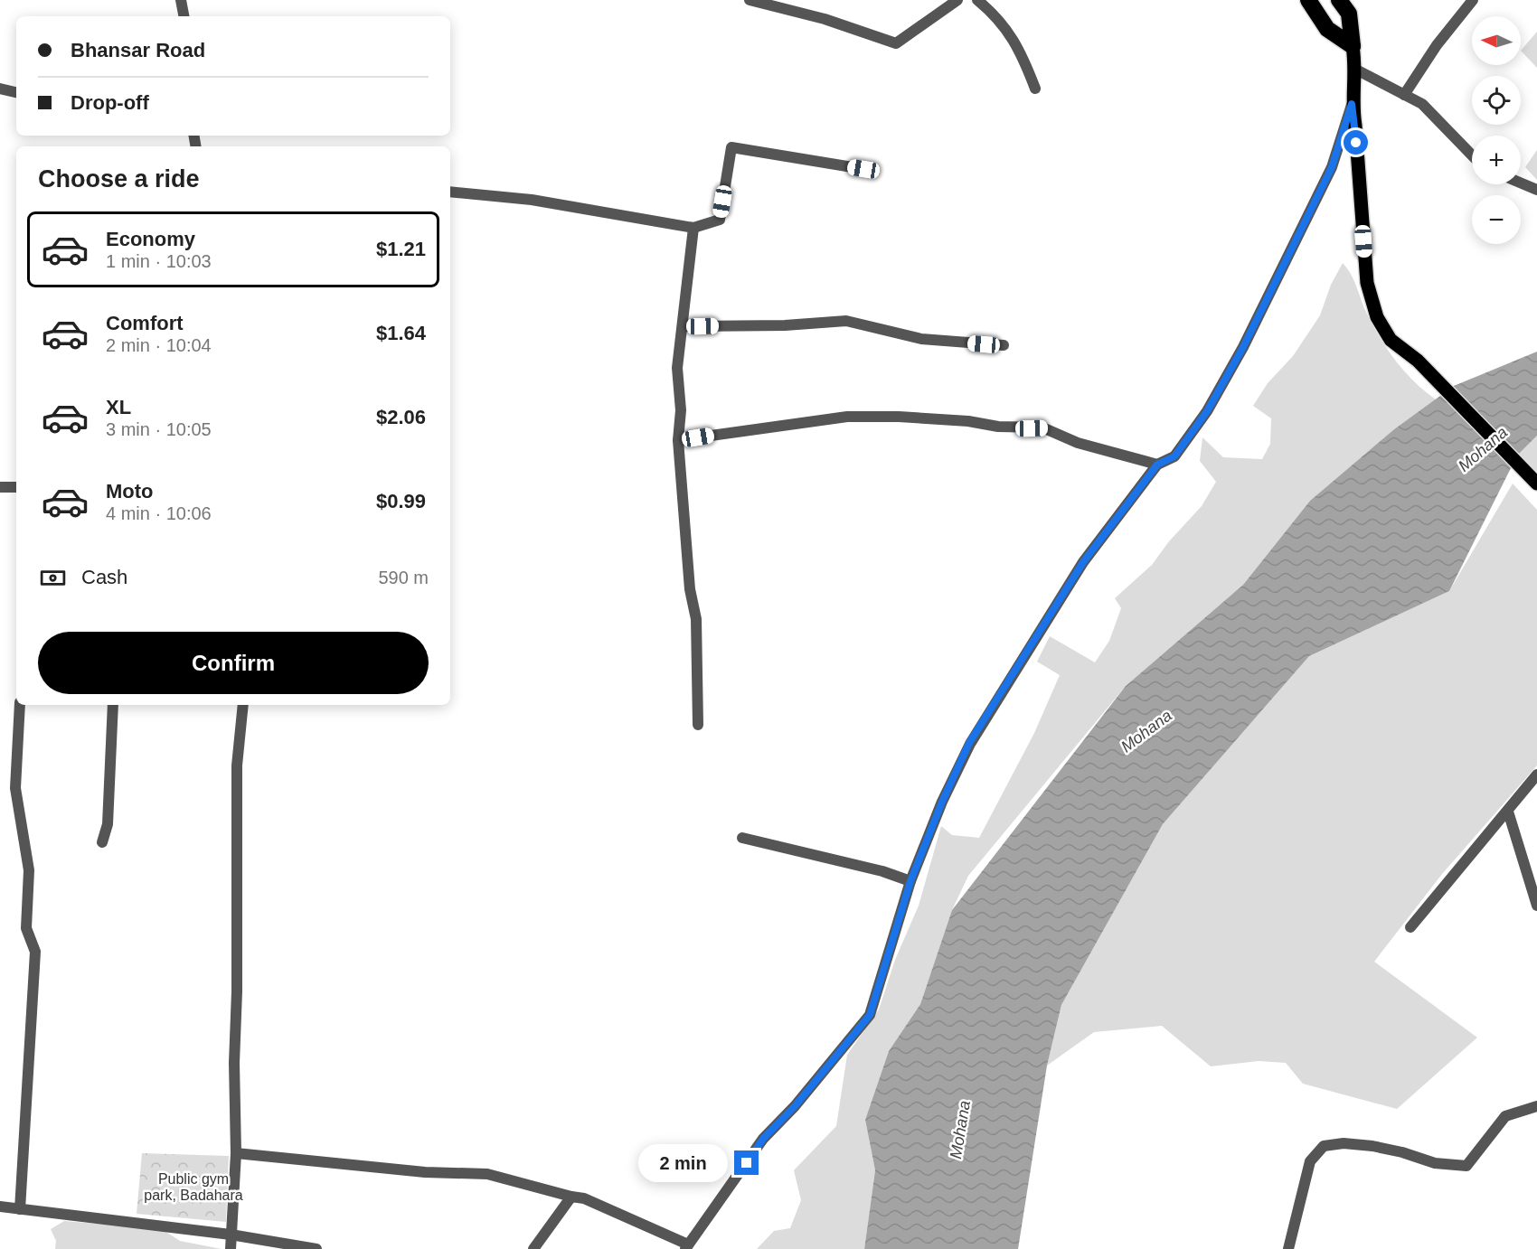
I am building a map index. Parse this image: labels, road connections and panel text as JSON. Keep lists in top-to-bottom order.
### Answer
{
  "water": ["Mohana"],
  "parks": ["Public gym park, Badahara"],
  "north": "left",
  "page": {
    "map_buttons": ["+", "−"],
    "banner": ["Bhansar Road", "Drop-off"],
    "heading": "Choose a ride",
    "list": [
      {
        "name": "Economy",
        "note": "1 min · 10:03",
        "value": "$1.21"
      },
      {
        "name": "Comfort",
        "note": "2 min · 10:04",
        "value": "$1.64"
      },
      {
        "name": "XL",
        "note": "3 min · 10:05",
        "value": "$2.06"
      },
      {
        "name": "Moto",
        "note": "4 min · 10:06",
        "value": "$0.99"
      }
    ],
    "pay": ["Cash", "590 m"],
    "buttons": "Confirm",
    "bubble": "2 min"
  }
}
